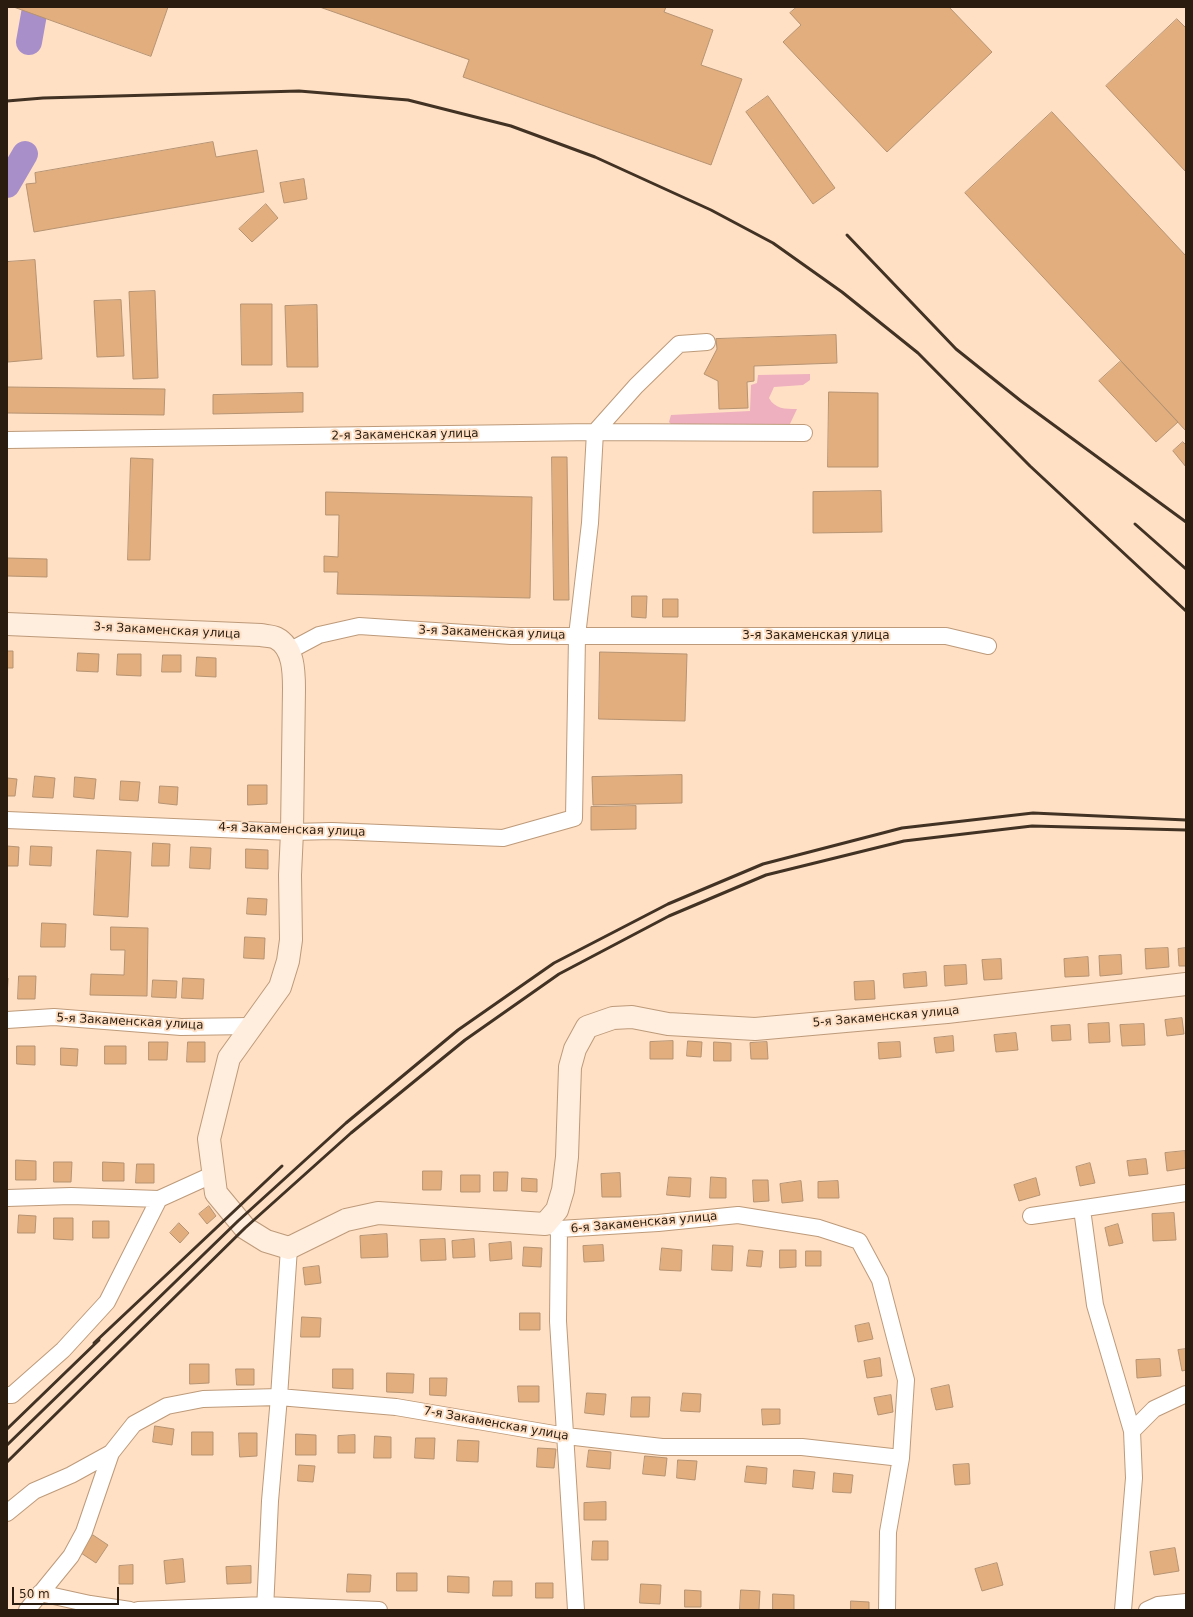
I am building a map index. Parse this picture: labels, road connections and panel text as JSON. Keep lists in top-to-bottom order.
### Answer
{
  "streets": {
    "street": [
      "2-я Закаменская улица",
      "3-я Закаменская улица",
      "4-я Закаменская улица",
      "5-я Закаменская улица",
      "6-я Закаменская улица",
      "7-я Закаменская улица"
    ]
  },
  "crossings": [
    ["3-я Закаменская улица", "4-я Закаменская улица"],
    ["5-я Закаменская улица", "6-я Закаменская улица"],
    ["6-я Закаменская улица", "7-я Закаменская улица"]
  ],
  "scale_bar": "50 m"
}
